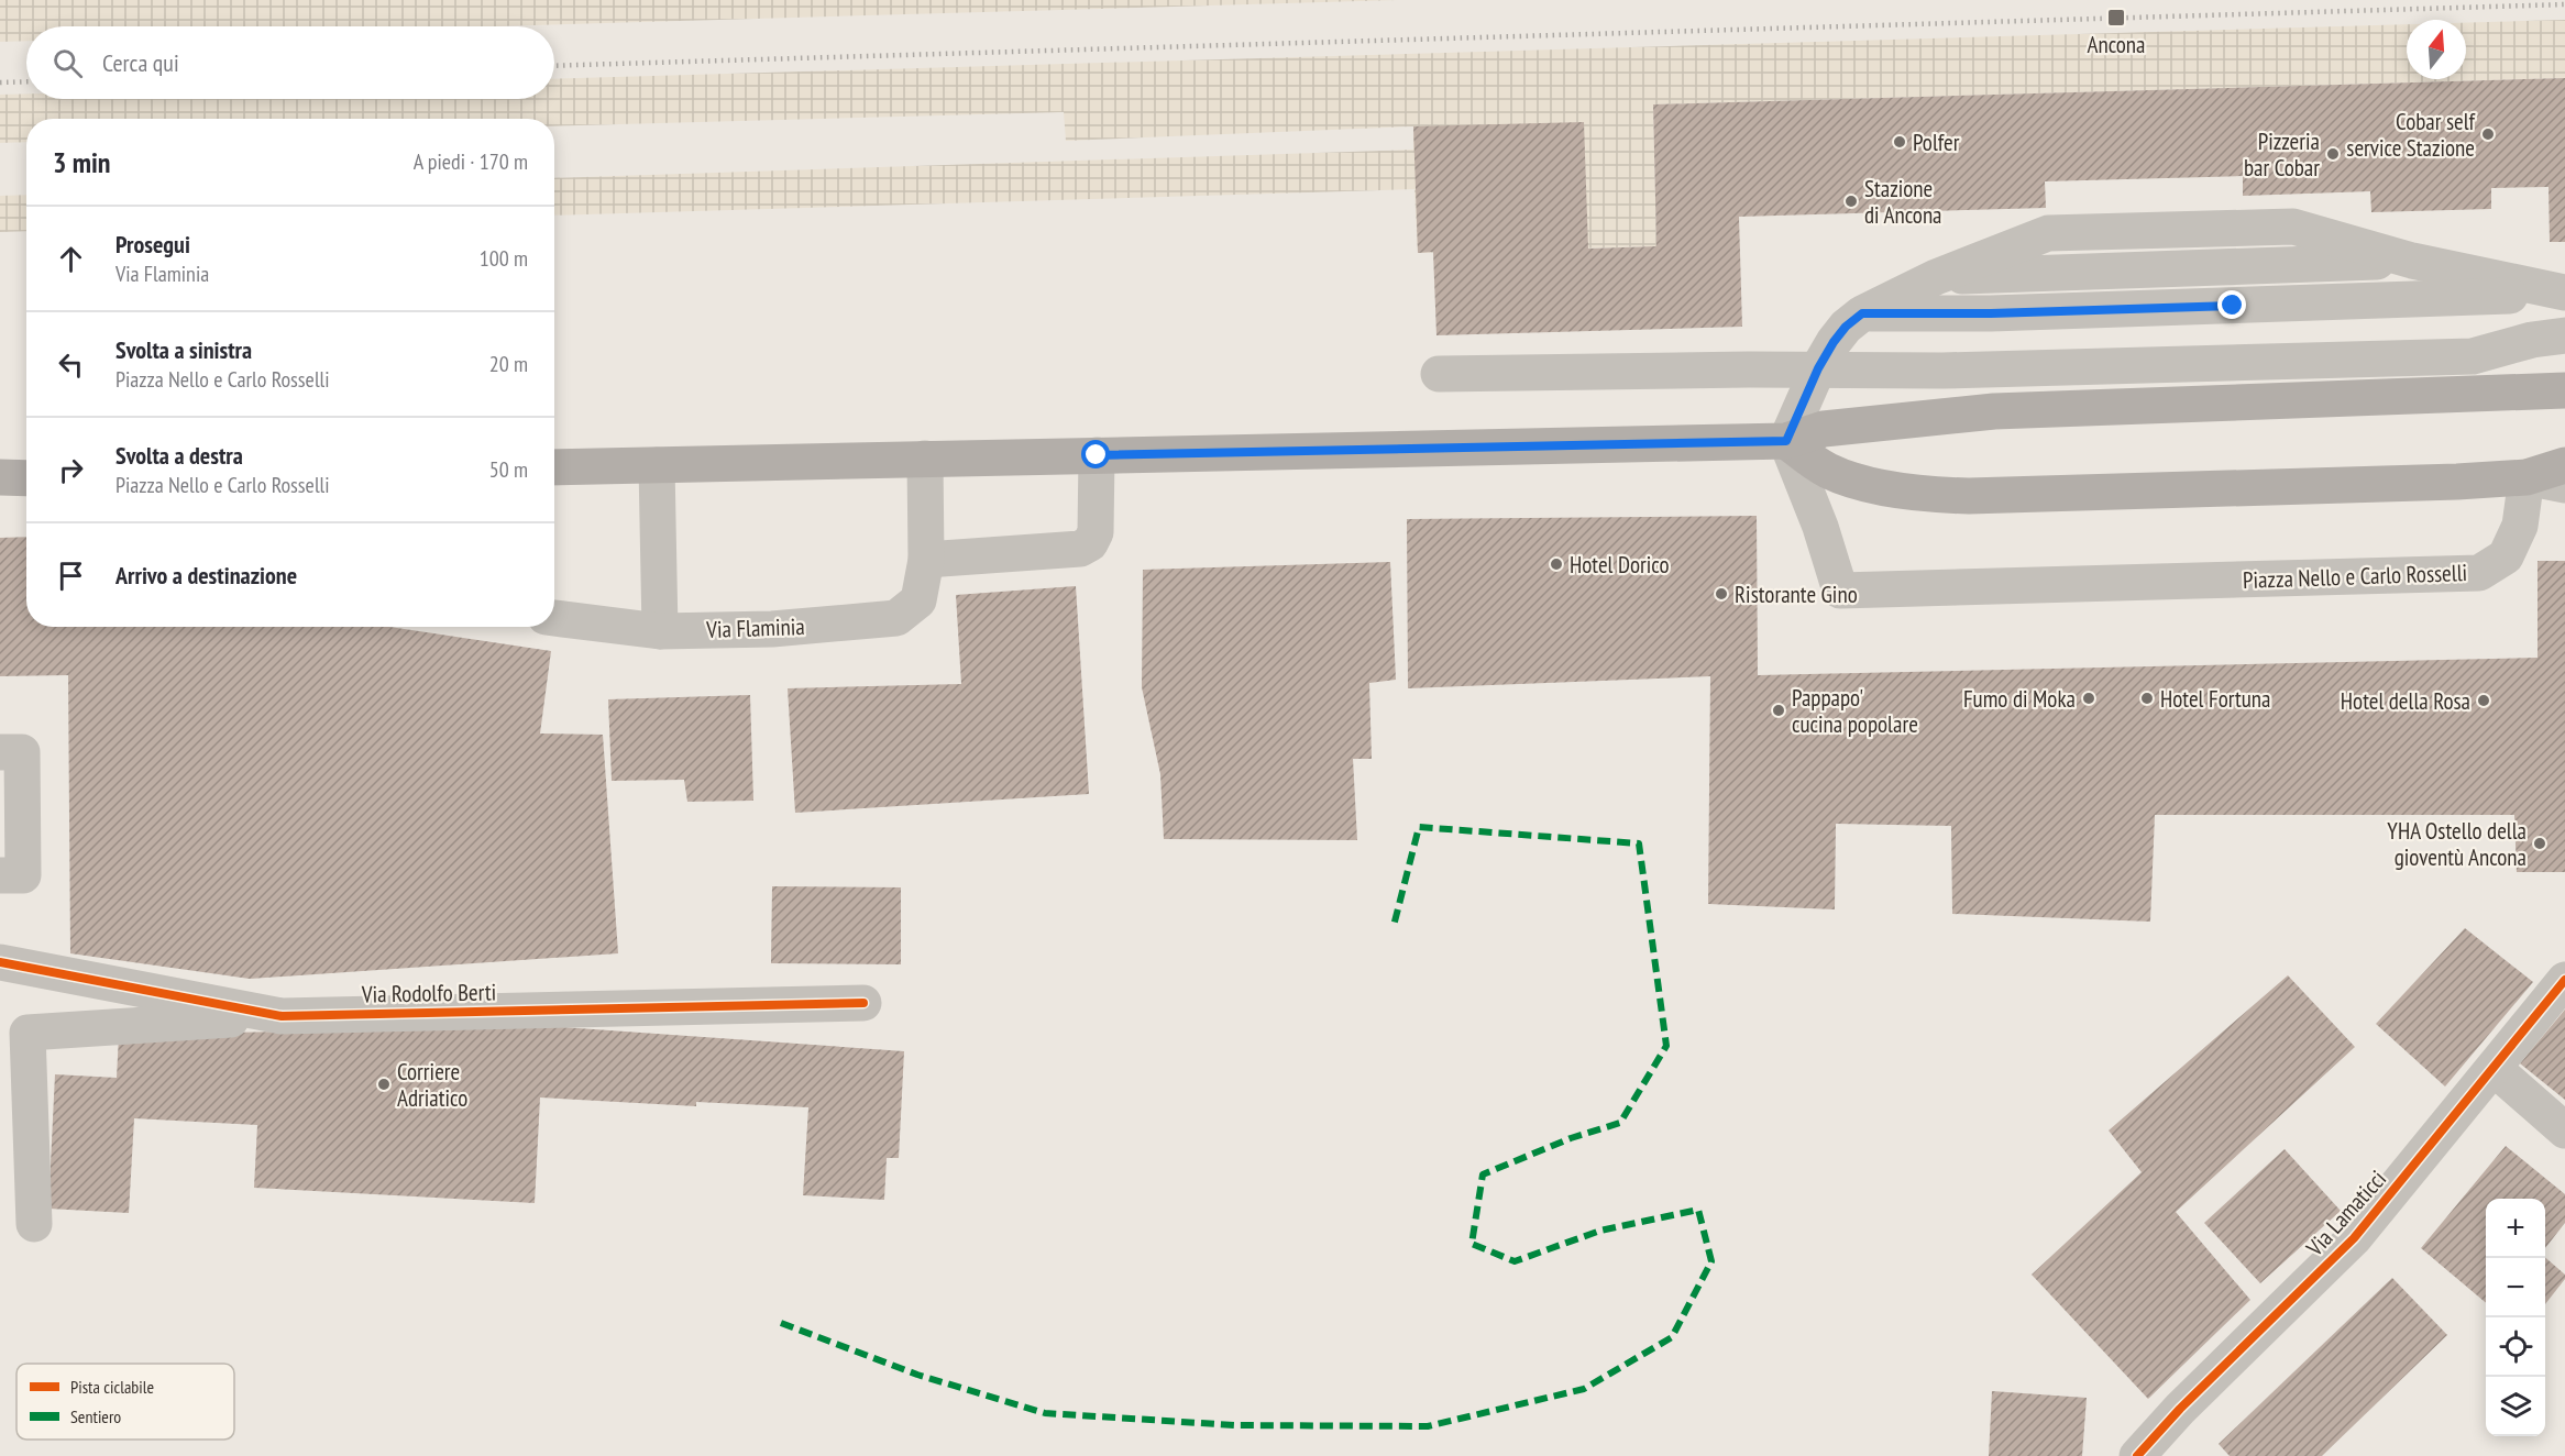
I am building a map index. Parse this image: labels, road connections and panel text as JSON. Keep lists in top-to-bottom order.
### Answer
{
  "streets": {
    "street": [
      "Piazza Nello e Carlo Rosselli",
      "Via Flaminia",
      "Via Rodolfo Berti",
      "Via Lamaticci"
    ]
  },
  "places": {
    "transit": ["Ancona"],
    "other": [
      "Cobar self service Stazione",
      "Polfer",
      "Pizzeria bar Cobar",
      "Stazione di Ancona",
      "Hotel Dorico",
      "Ristorante Gino",
      "Fumo di Moka",
      "Hotel Fortuna",
      "Hotel della Rosa",
      "Pappapo' cucina popolare",
      "YHA Ostello della gioventù Ancona",
      "Corriere Adriatico"
    ]
  },
  "legend": ["Pista ciclabile", "Sentiero"],
  "north": "top",
  "page": {
    "search": "Cerca qui",
    "heading": ["3 min", "A piedi · 170 m"],
    "list": [
      ["Prosegui", "Via Flaminia", "100 m"],
      ["Svolta a sinistra", "Piazza Nello e Carlo Rosselli", "20 m"],
      ["Svolta a destra", "Piazza Nello e Carlo Rosselli", "50 m"],
      "Arrivo a destinazione"
    ],
    "map_buttons": ["+", "−"]
  }
}
